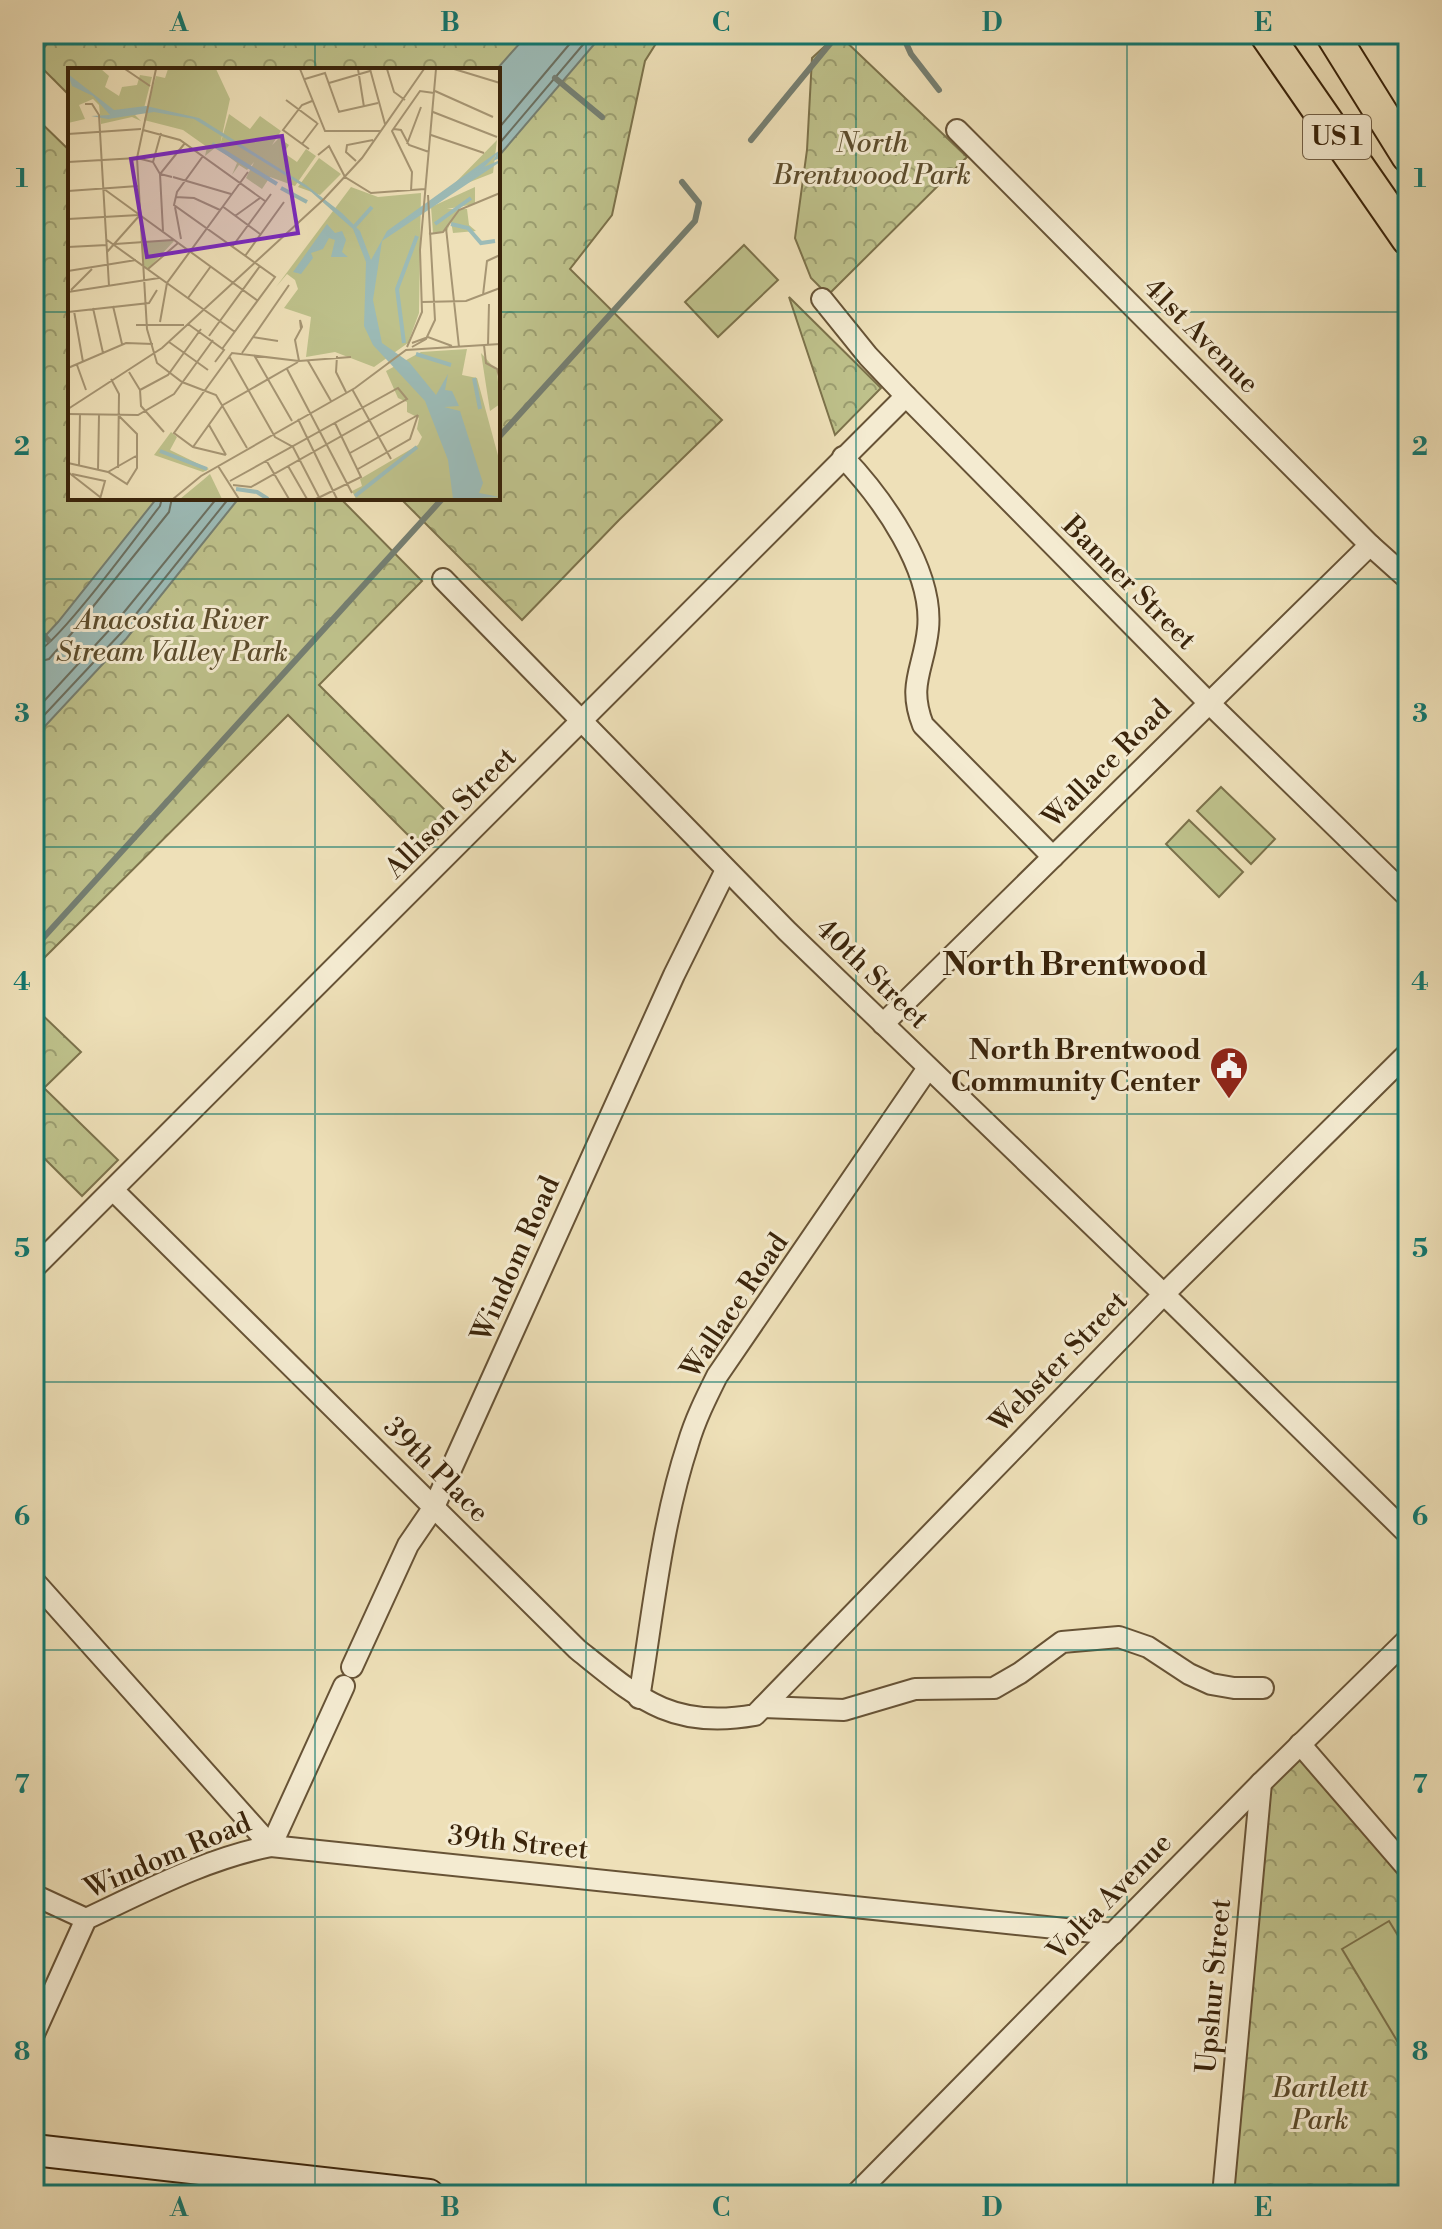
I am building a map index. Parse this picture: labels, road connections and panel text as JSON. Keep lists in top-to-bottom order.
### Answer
{
  "streets": {
    "main road": ["US 1"],
    "street": [
      "41st Avenue",
      "Banner Street",
      "Wallace Road",
      "Allison Street",
      "40th Street",
      "Windom Road",
      "Webster Street",
      "39th Place",
      "39th Street",
      "Volta Avenue",
      "Upshur Street"
    ]
  },
  "crossings": [
    ["41st Avenue", "Wallace Road"],
    ["Banner Street", "Wallace Road"],
    ["Banner Street", "Allison Street"],
    ["Wallace Road", "40th Street"],
    ["Wallace Road", "39th Place"],
    ["Allison Street", "40th Street"],
    ["Allison Street", "39th Place"],
    ["40th Street", "Windom Road"],
    ["40th Street", "Webster Street"],
    ["Windom Road", "39th Place"],
    ["Windom Road", "39th Street"],
    ["Webster Street", "39th Place"],
    ["39th Street", "Volta Avenue"],
    ["Volta Avenue", "Upshur Street"]
  ],
  "districts": ["North Brentwood"],
  "parks": ["North Brentwood Park", "Anacostia River Stream Valley Park", "Bartlett Park"],
  "places": {
    "public building": ["North Brentwood Community Center"]
  },
  "grid": {
    "columns": [
      "A",
      "B",
      "C",
      "D",
      "E"
    ],
    "rows": [
      "1",
      "2",
      "3",
      "4",
      "5",
      "6",
      "7",
      "8"
    ]
  }
}
